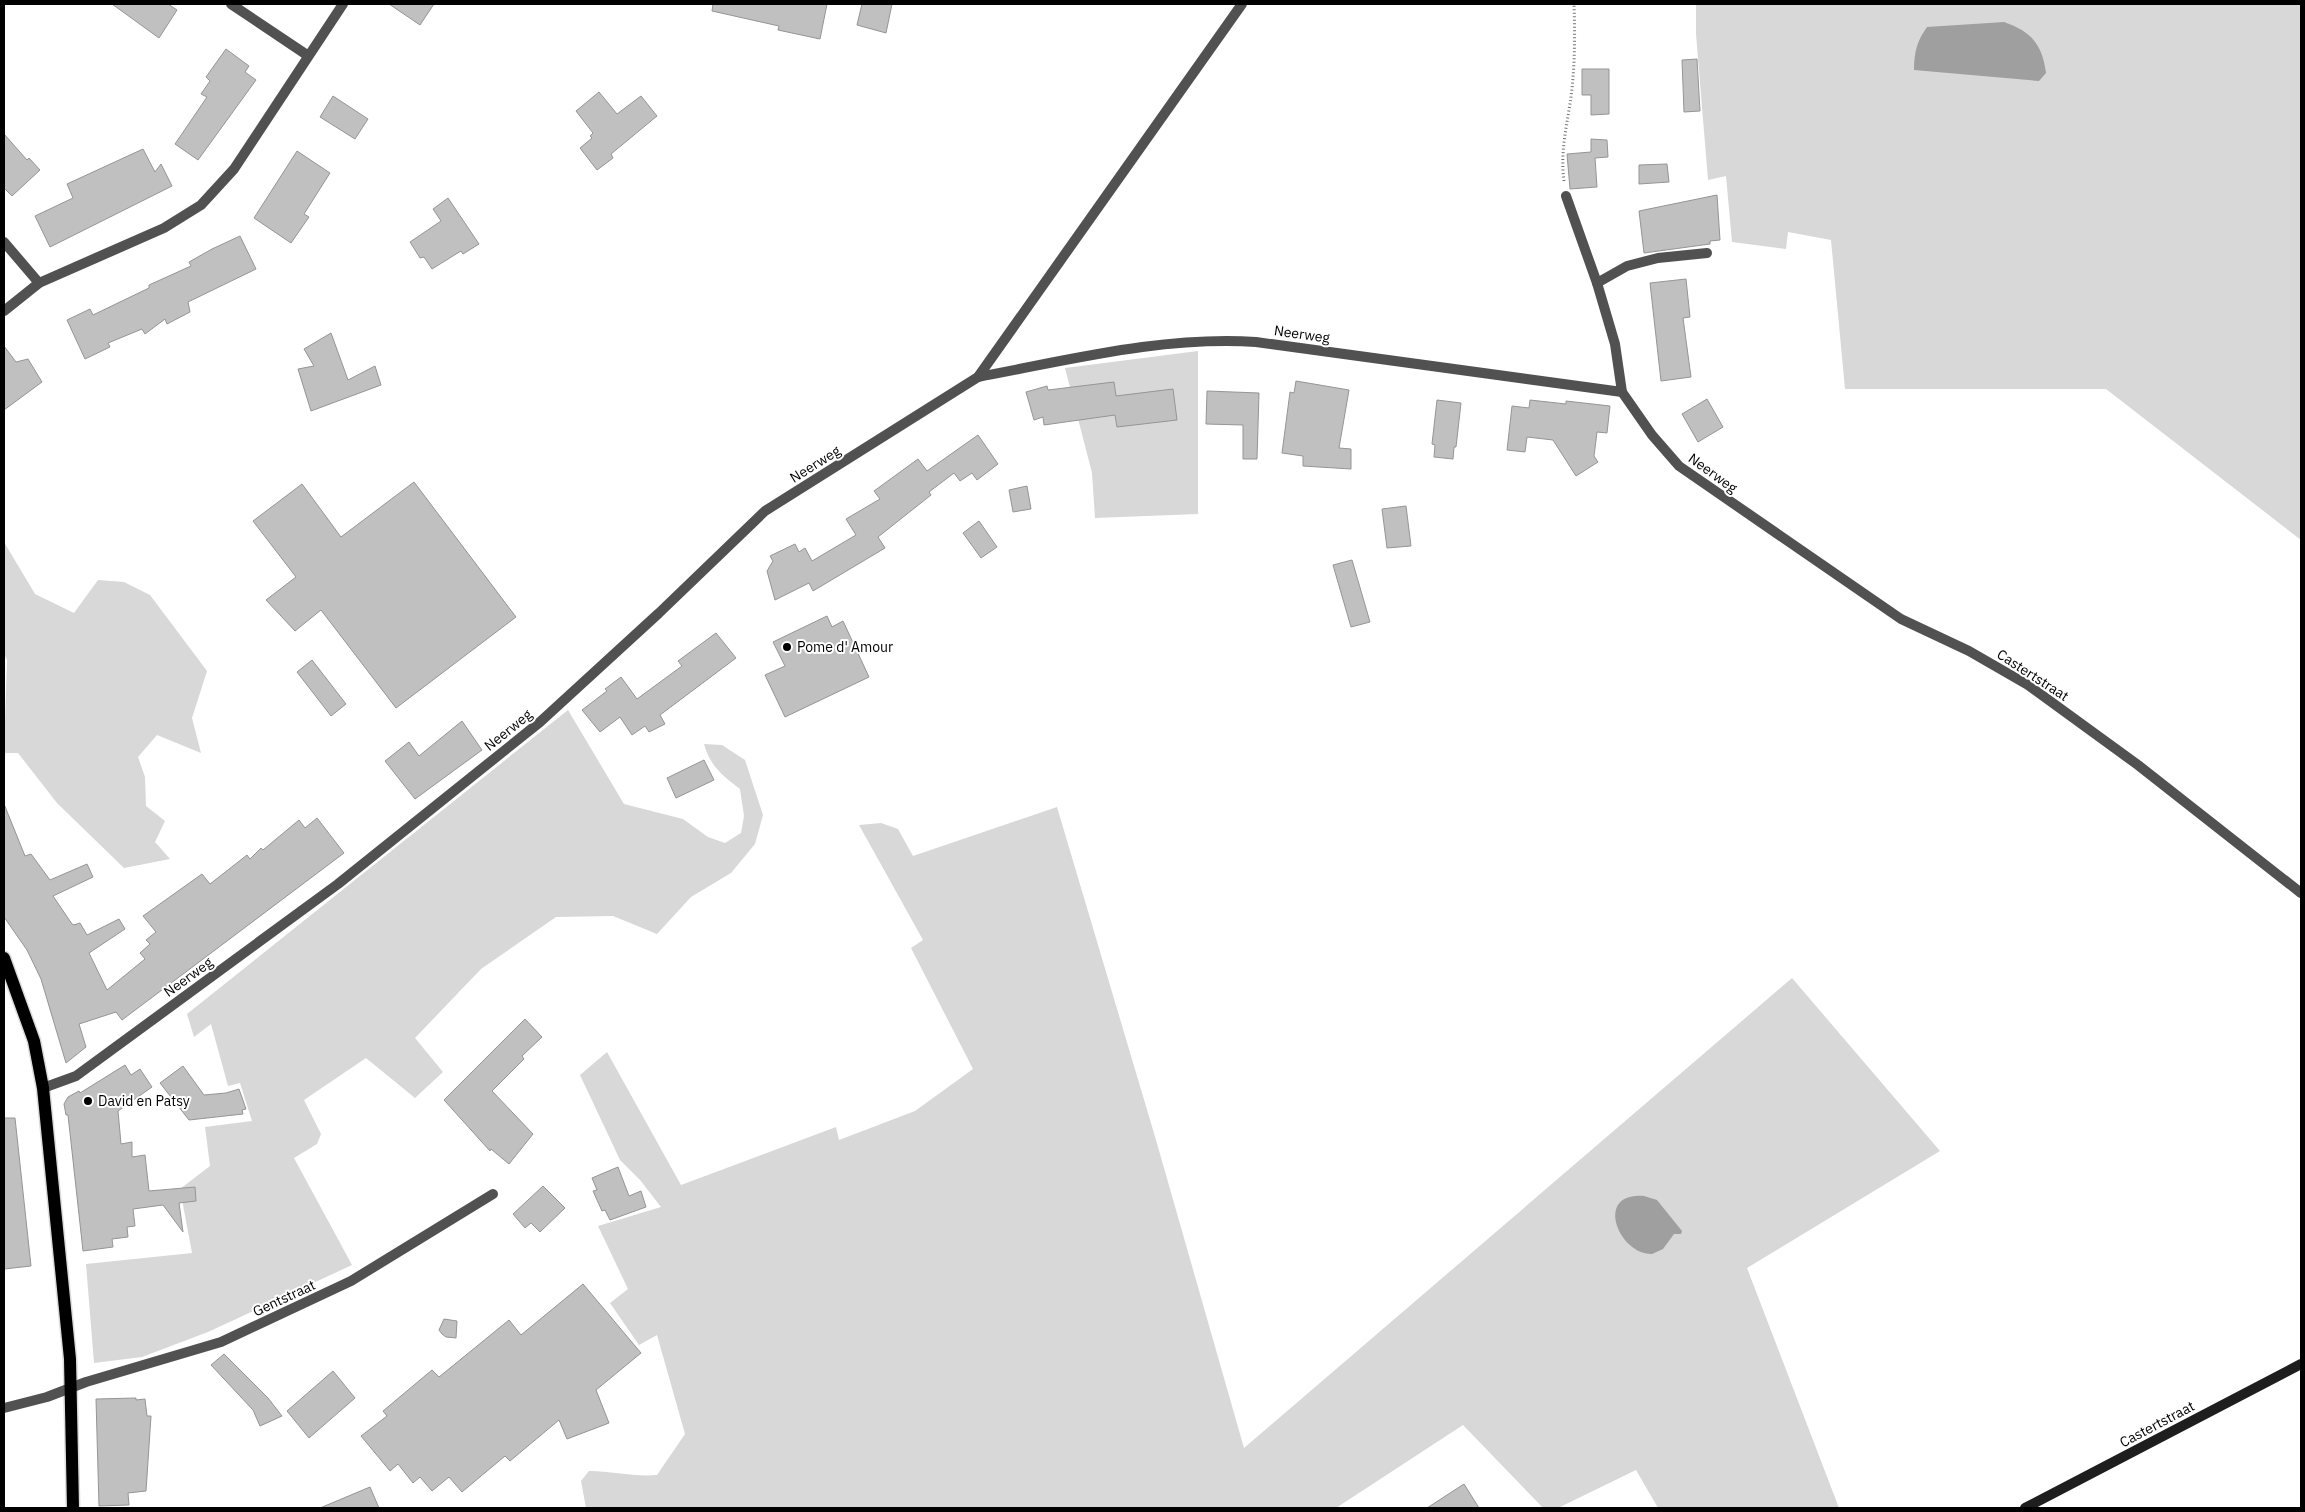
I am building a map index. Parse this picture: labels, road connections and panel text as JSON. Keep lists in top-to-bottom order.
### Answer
{
  "streets": {
    "main road": ["Castertstraat"],
    "street": ["Neerweg", "Gentstraat"]
  },
  "crossings": [
    ["Neerweg", "Castertstraat"]
  ],
  "places": ["Pome d' Amour", "David en Patsy"]
}
